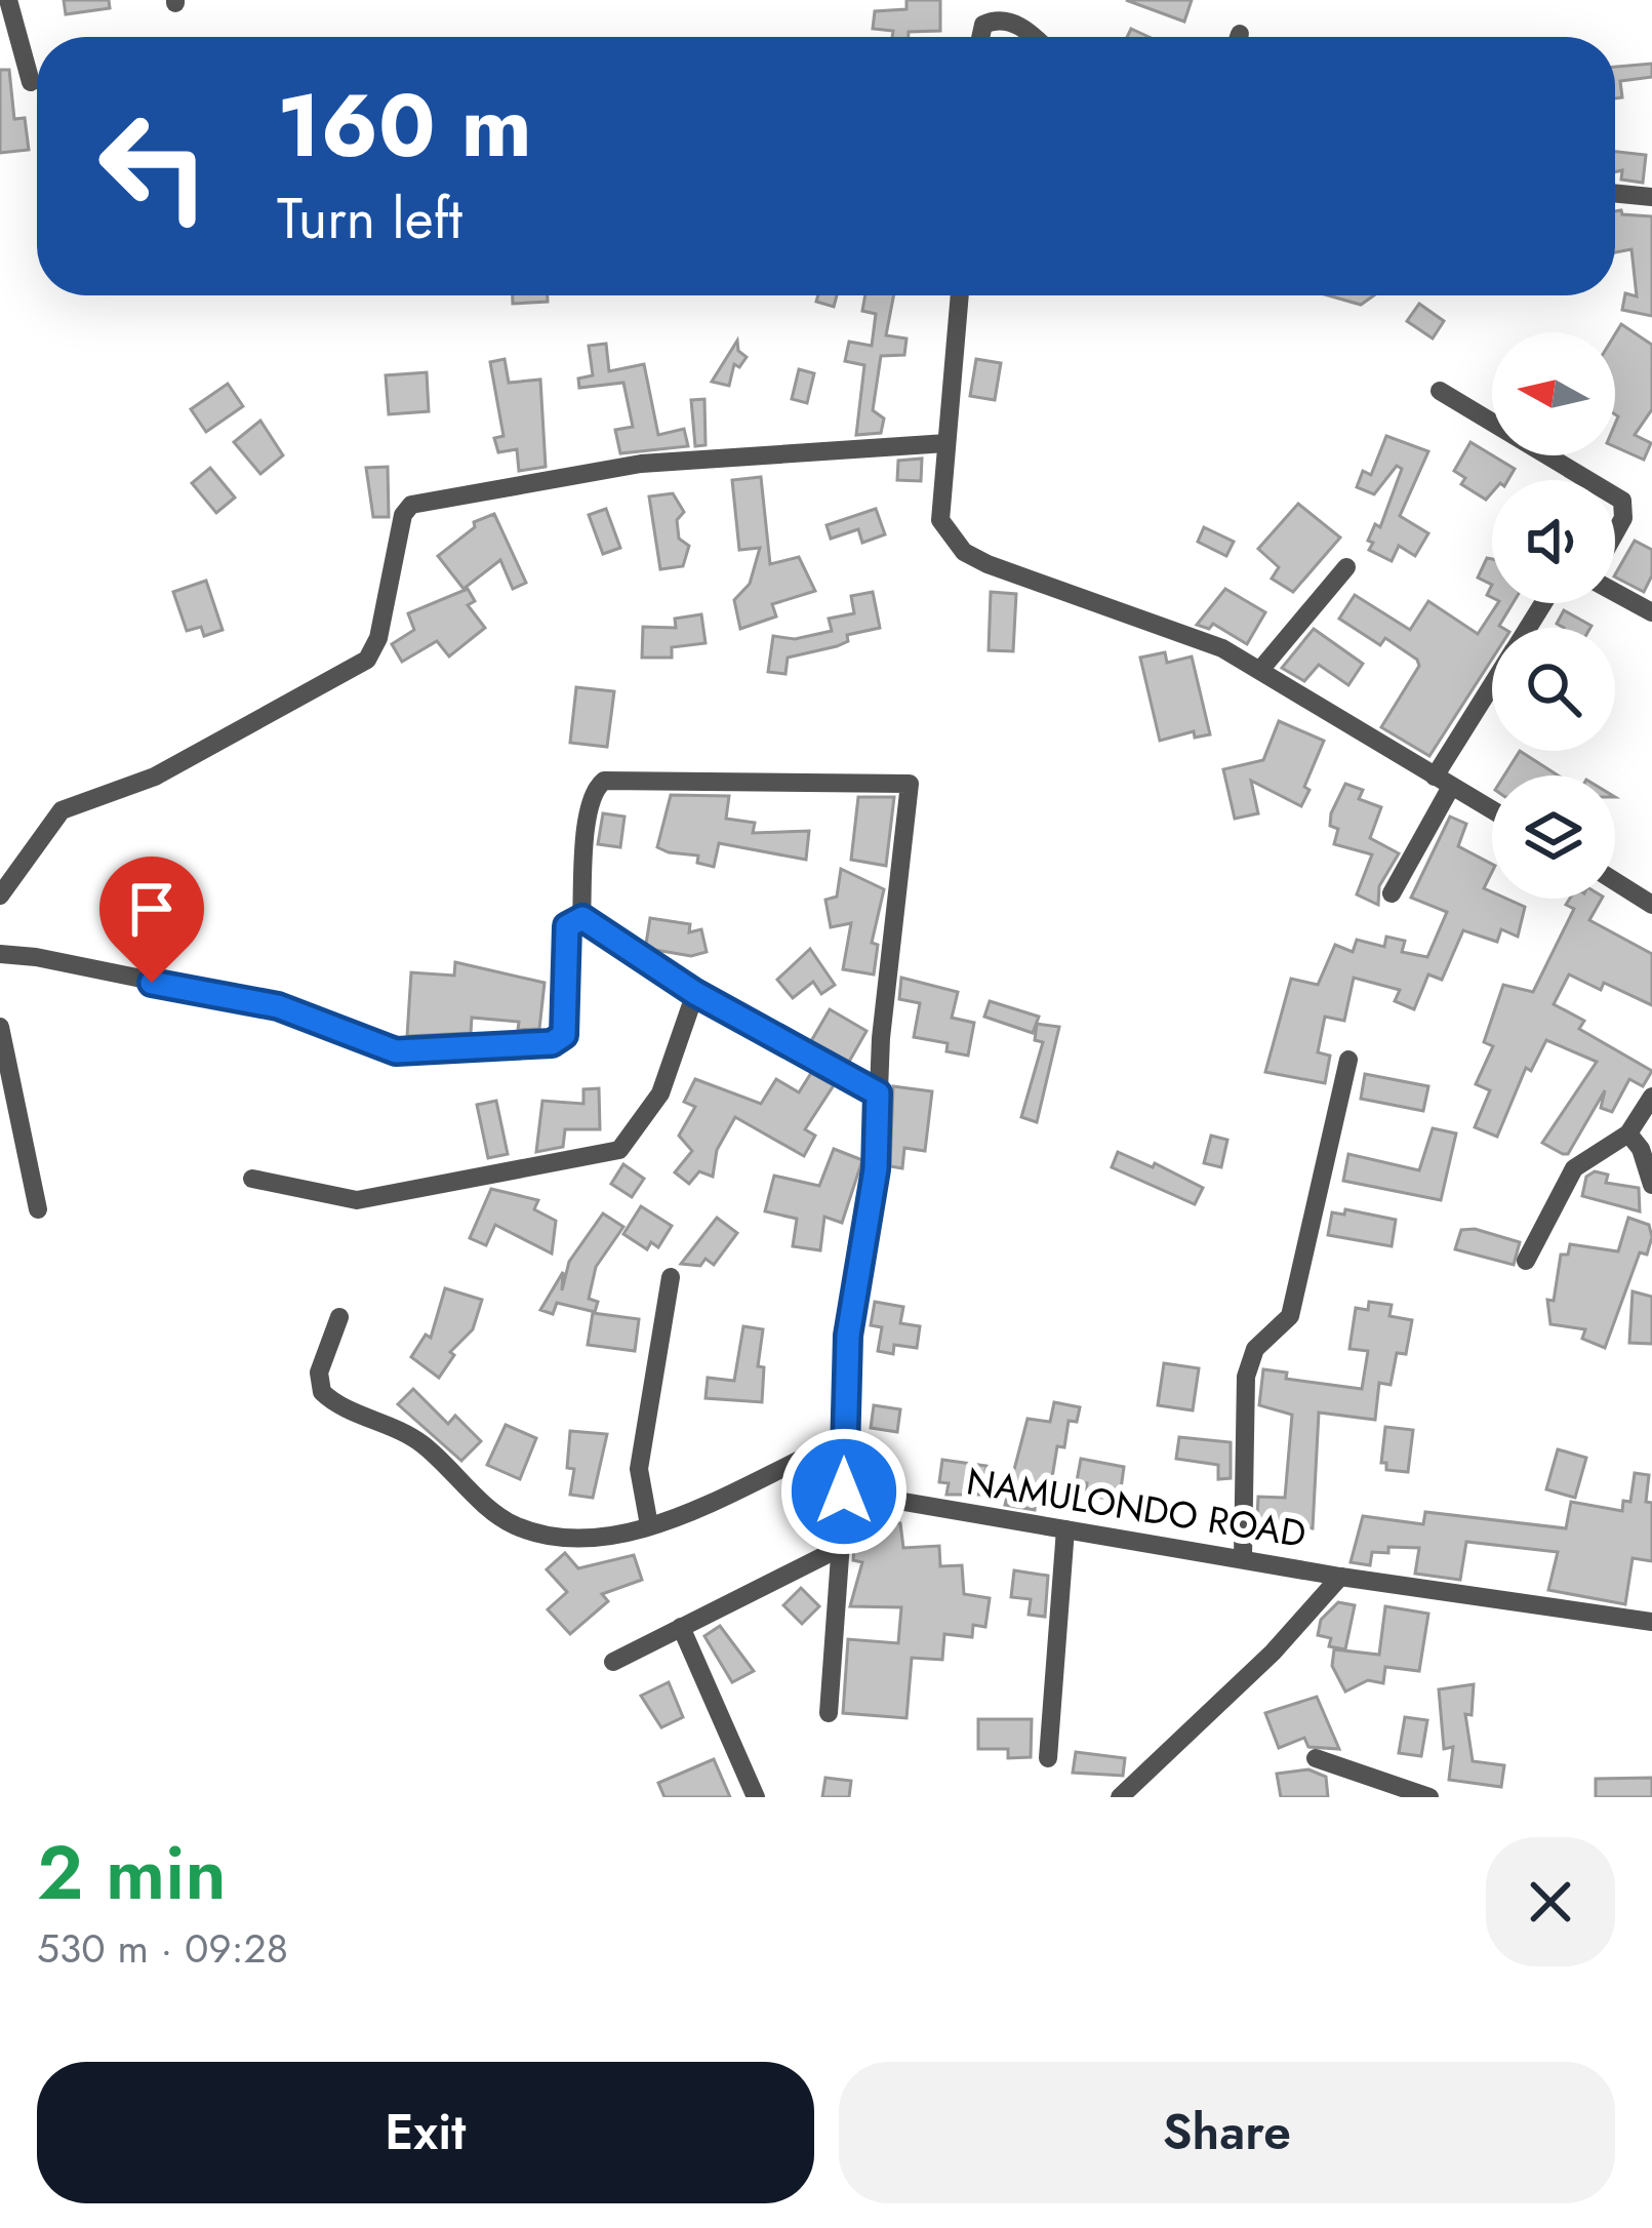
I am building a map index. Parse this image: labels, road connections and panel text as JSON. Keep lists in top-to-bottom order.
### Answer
{
  "streets": {
    "street": ["NAMULONDO ROAD"]
  },
  "north": "left",
  "page": {
    "turn": ["160 m", "Turn left"],
    "heading": ["2 min", "530 m · 09:28"],
    "buttons": ["Exit", "Share"]
  }
}
